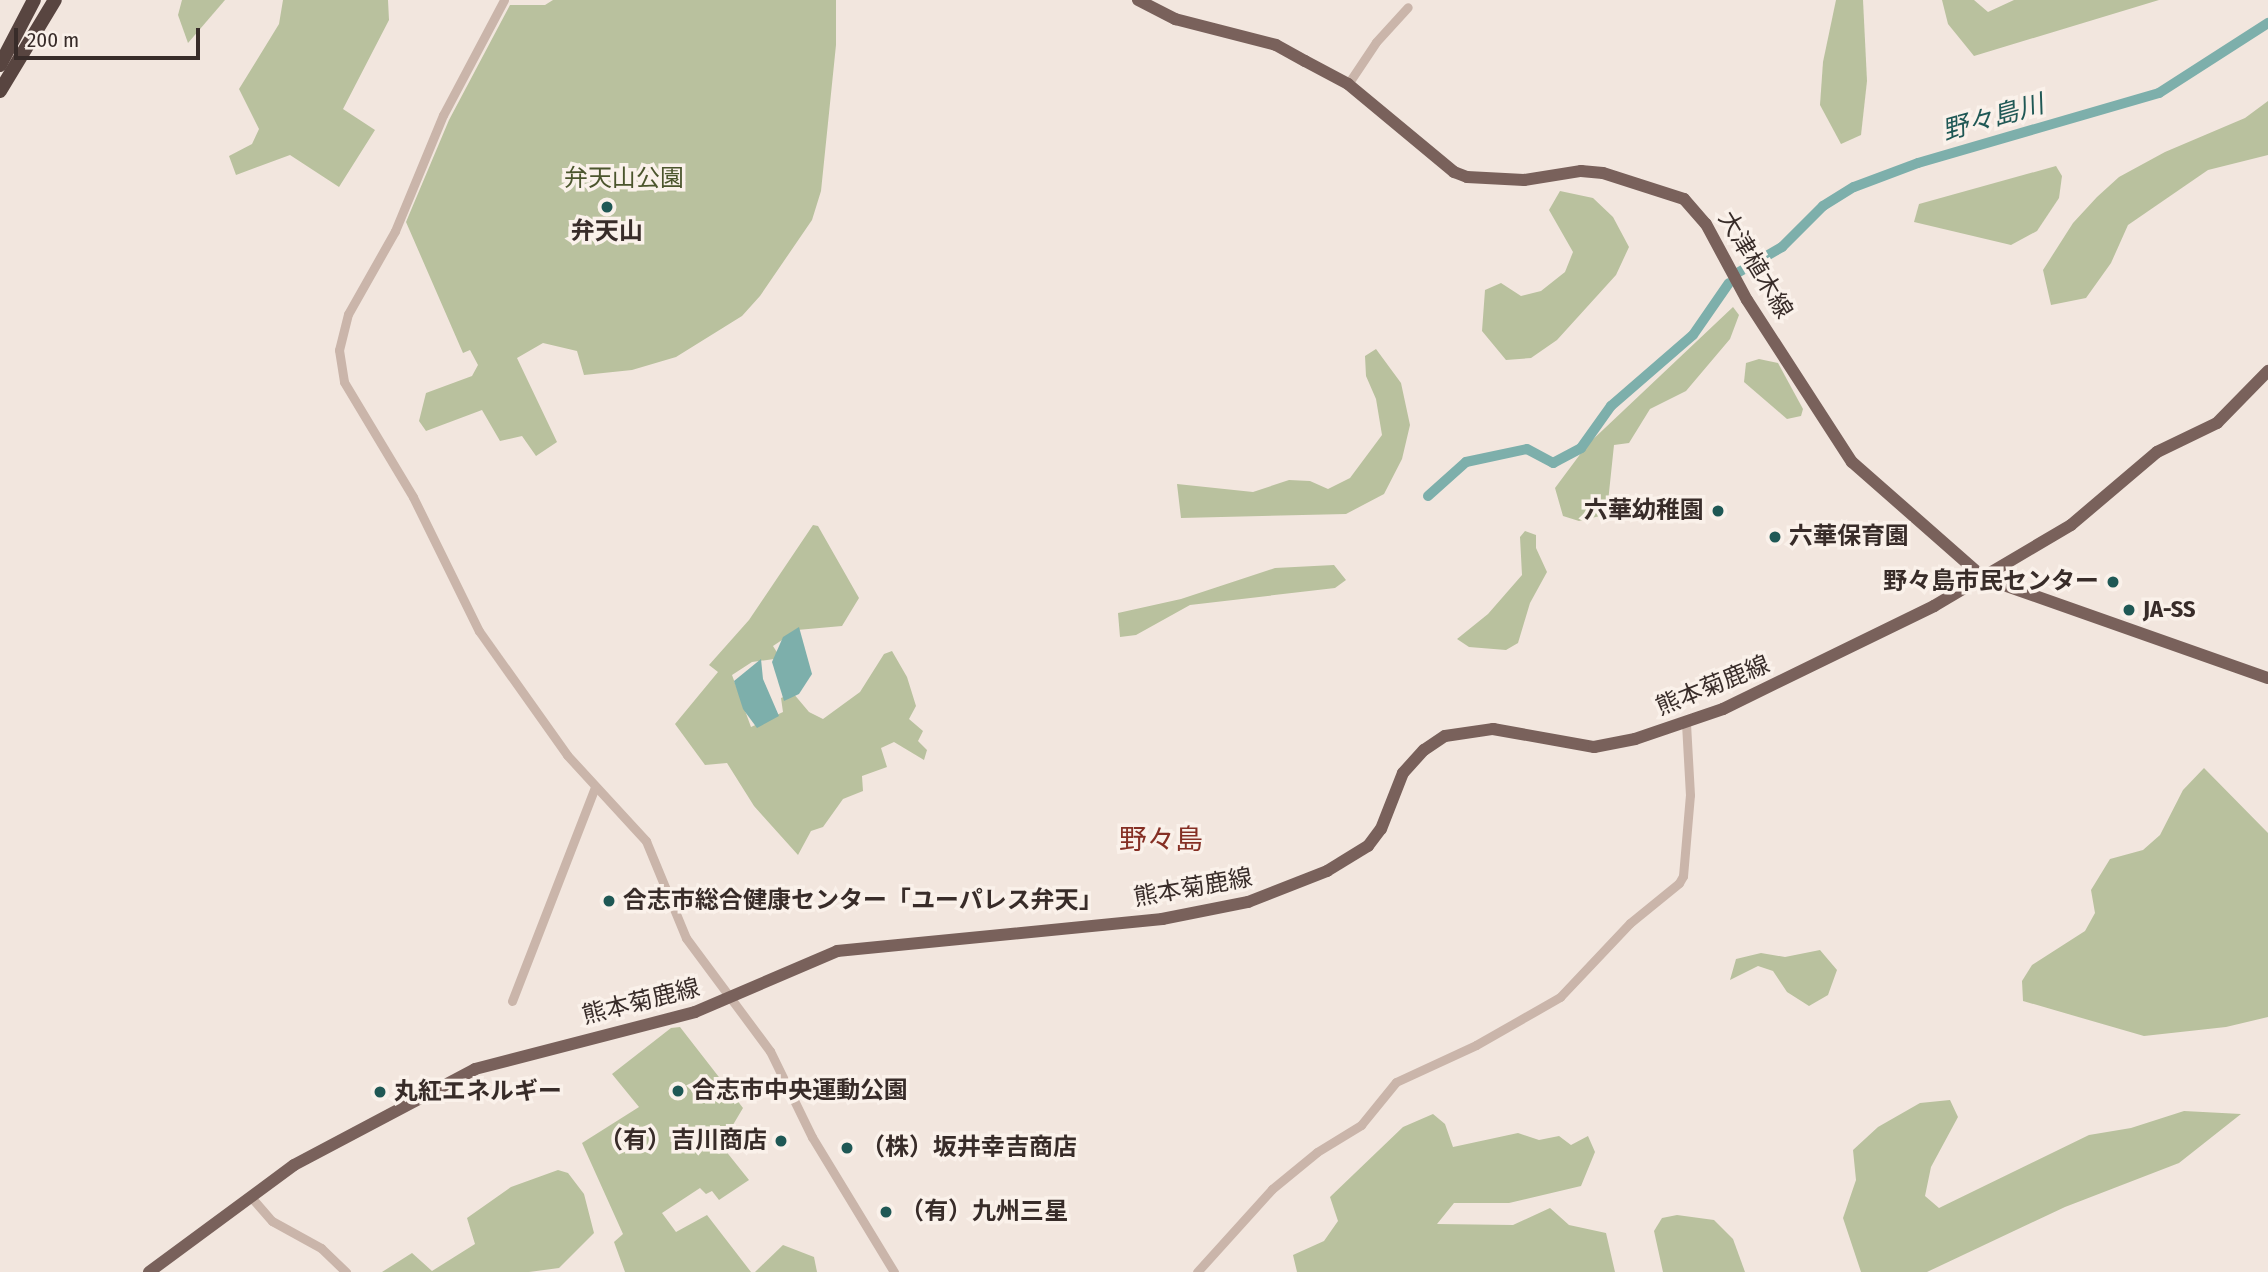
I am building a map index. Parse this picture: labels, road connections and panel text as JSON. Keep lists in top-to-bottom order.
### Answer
{
  "streets": {
    "main road": ["大津植木線", "熊本菊鹿線"]
  },
  "crossings": [
    ["大津植木線", "熊本菊鹿線"]
  ],
  "districts": ["野々島"],
  "water": ["野々島川"],
  "parks": ["弁天山公園"],
  "places": [
    "弁天山",
    "六華幼稚園",
    "六華保育園",
    "野々島市民センター",
    "JA-SS",
    "合志市総合健康センター「ユーパレス弁天」",
    "合志市中央運動公園",
    "丸紅エネルギー",
    "（有）吉川商店",
    "（株）坂井幸吉商店",
    "（有）九州三星"
  ],
  "scale_bar": "200 m"
}
